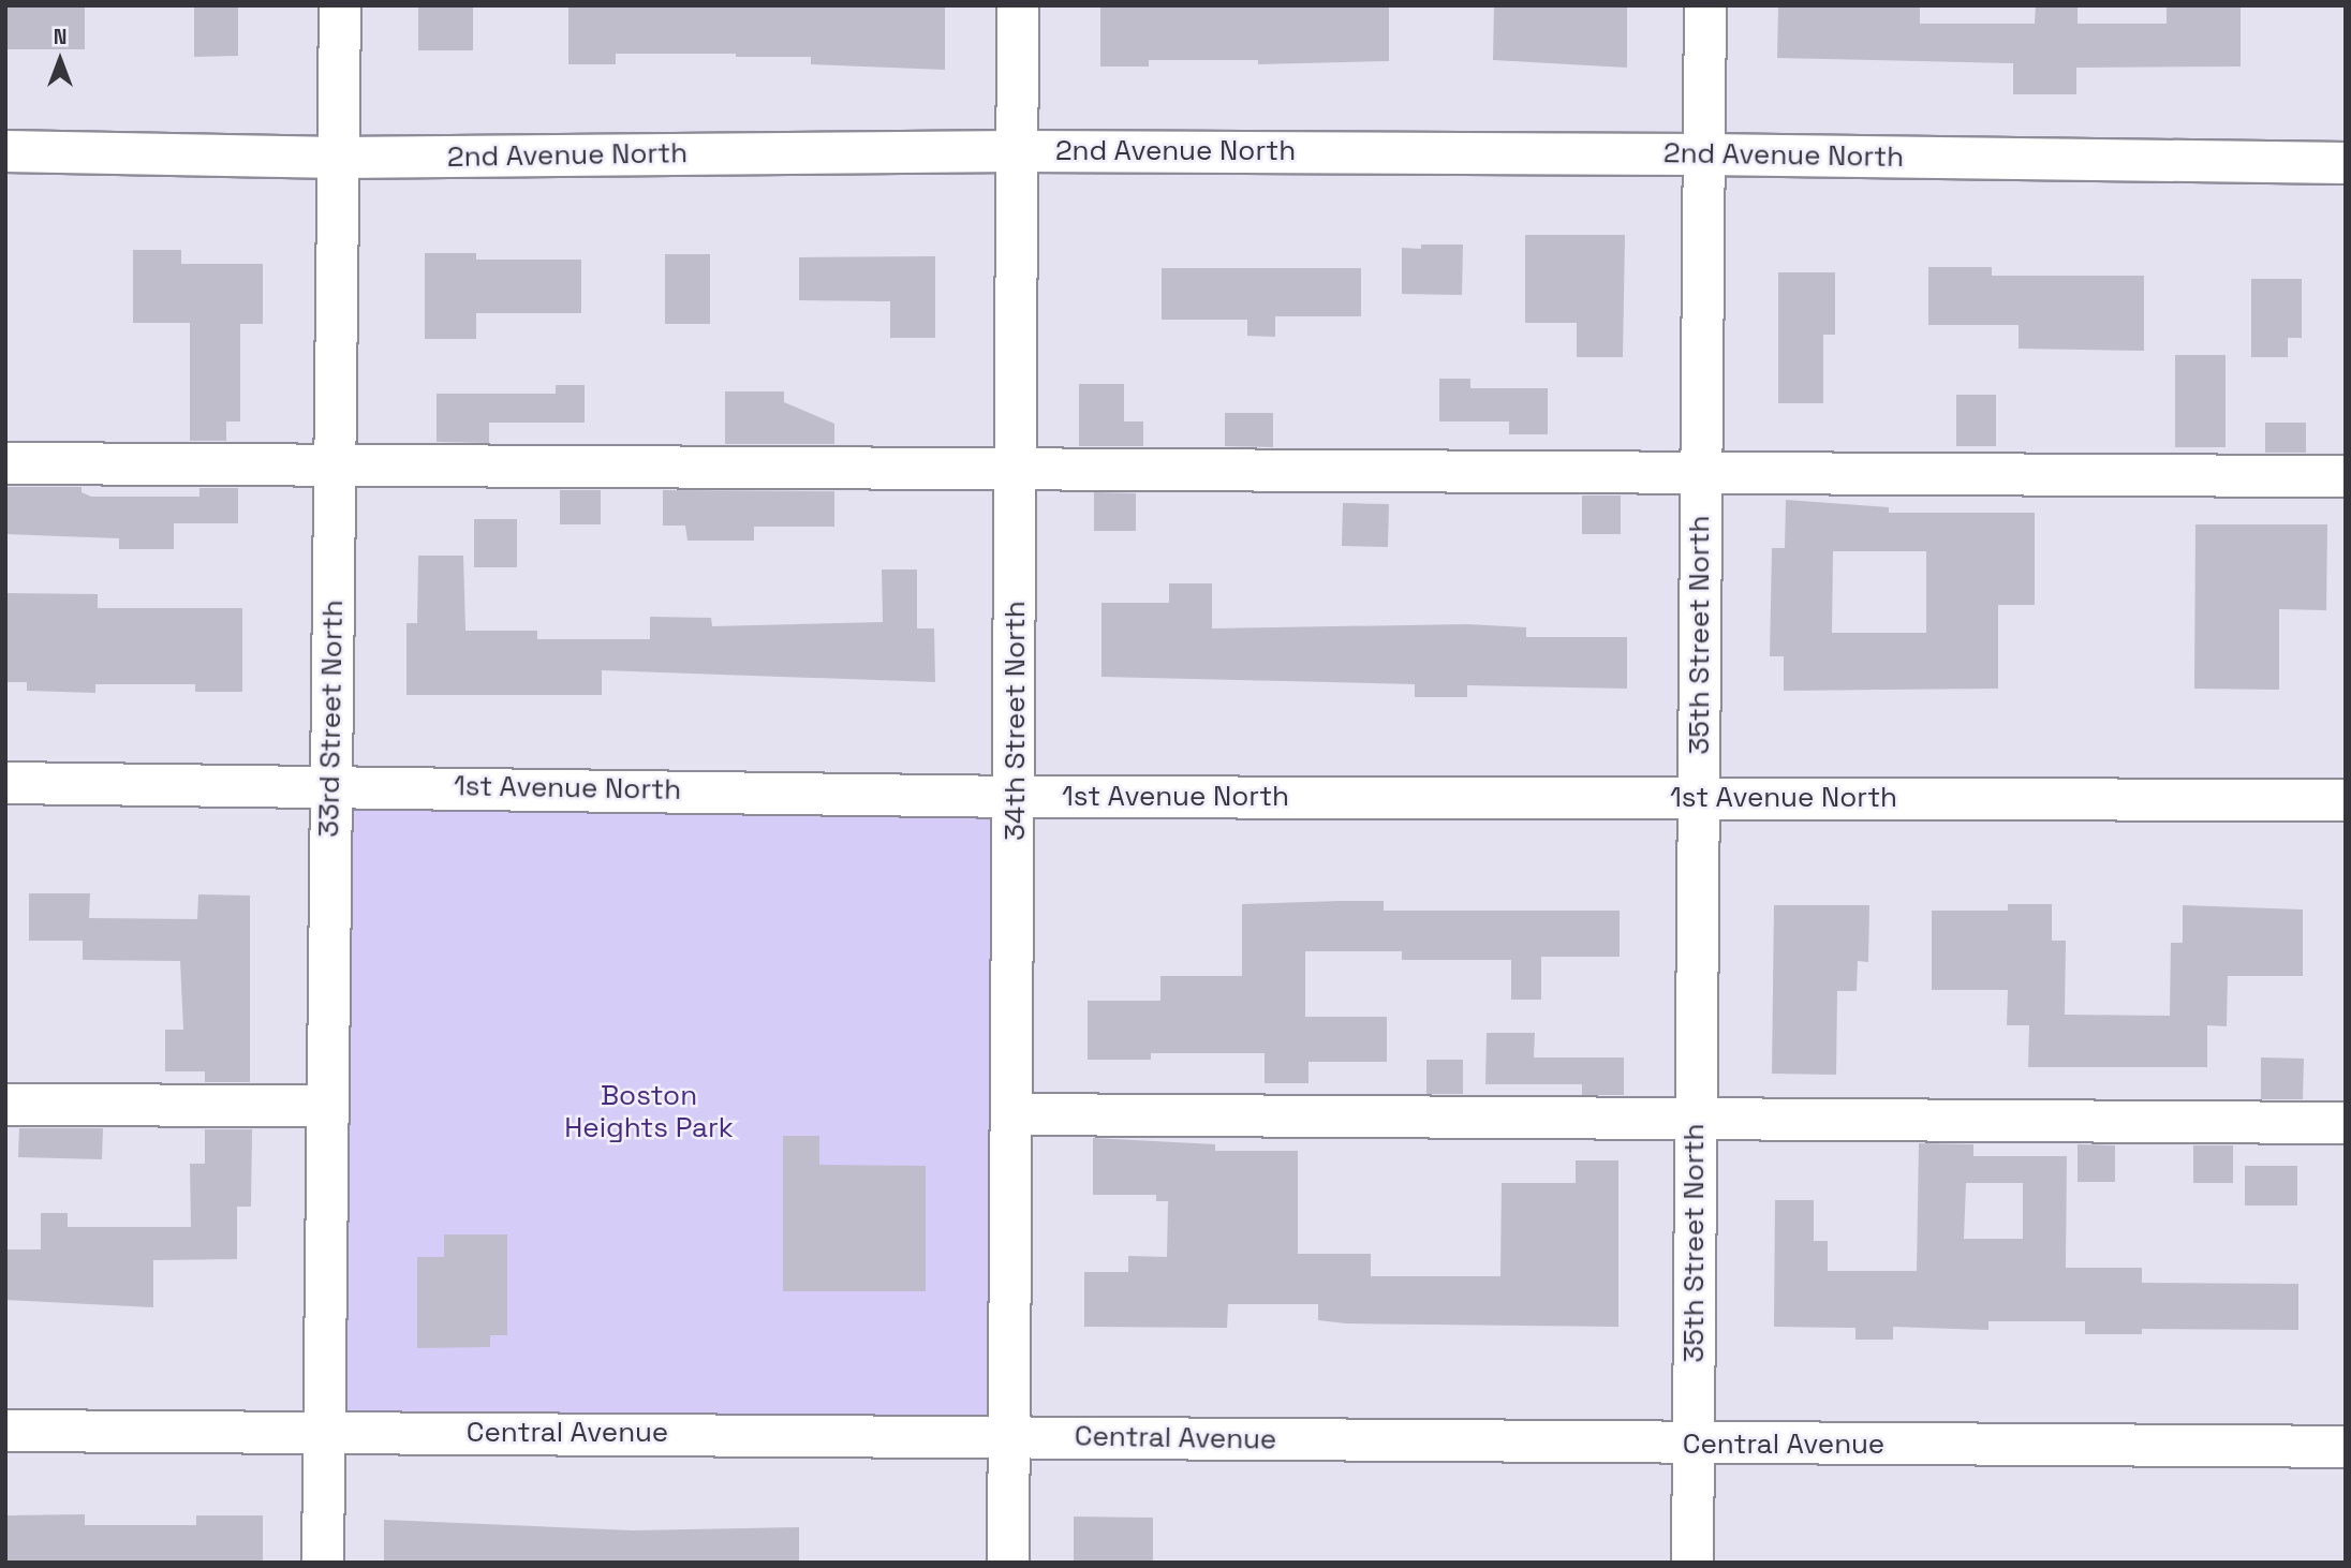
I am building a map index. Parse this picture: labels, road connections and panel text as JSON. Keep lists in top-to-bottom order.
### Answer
{
  "streets": {
    "street": [
      "2nd Avenue North",
      "35th Street North",
      "33rd Street North",
      "34th Street North",
      "1st Avenue North",
      "Central Avenue"
    ]
  },
  "crossings": [
    ["2nd Avenue North", "35th Street North"],
    ["2nd Avenue North", "33rd Street North"],
    ["2nd Avenue North", "34th Street North"],
    ["35th Street North", "1st Avenue North"],
    ["35th Street North", "Central Avenue"],
    ["33rd Street North", "1st Avenue North"],
    ["33rd Street North", "Central Avenue"],
    ["34th Street North", "1st Avenue North"],
    ["34th Street North", "Central Avenue"]
  ],
  "parks": ["Boston Heights Park"],
  "north": "top"
}
